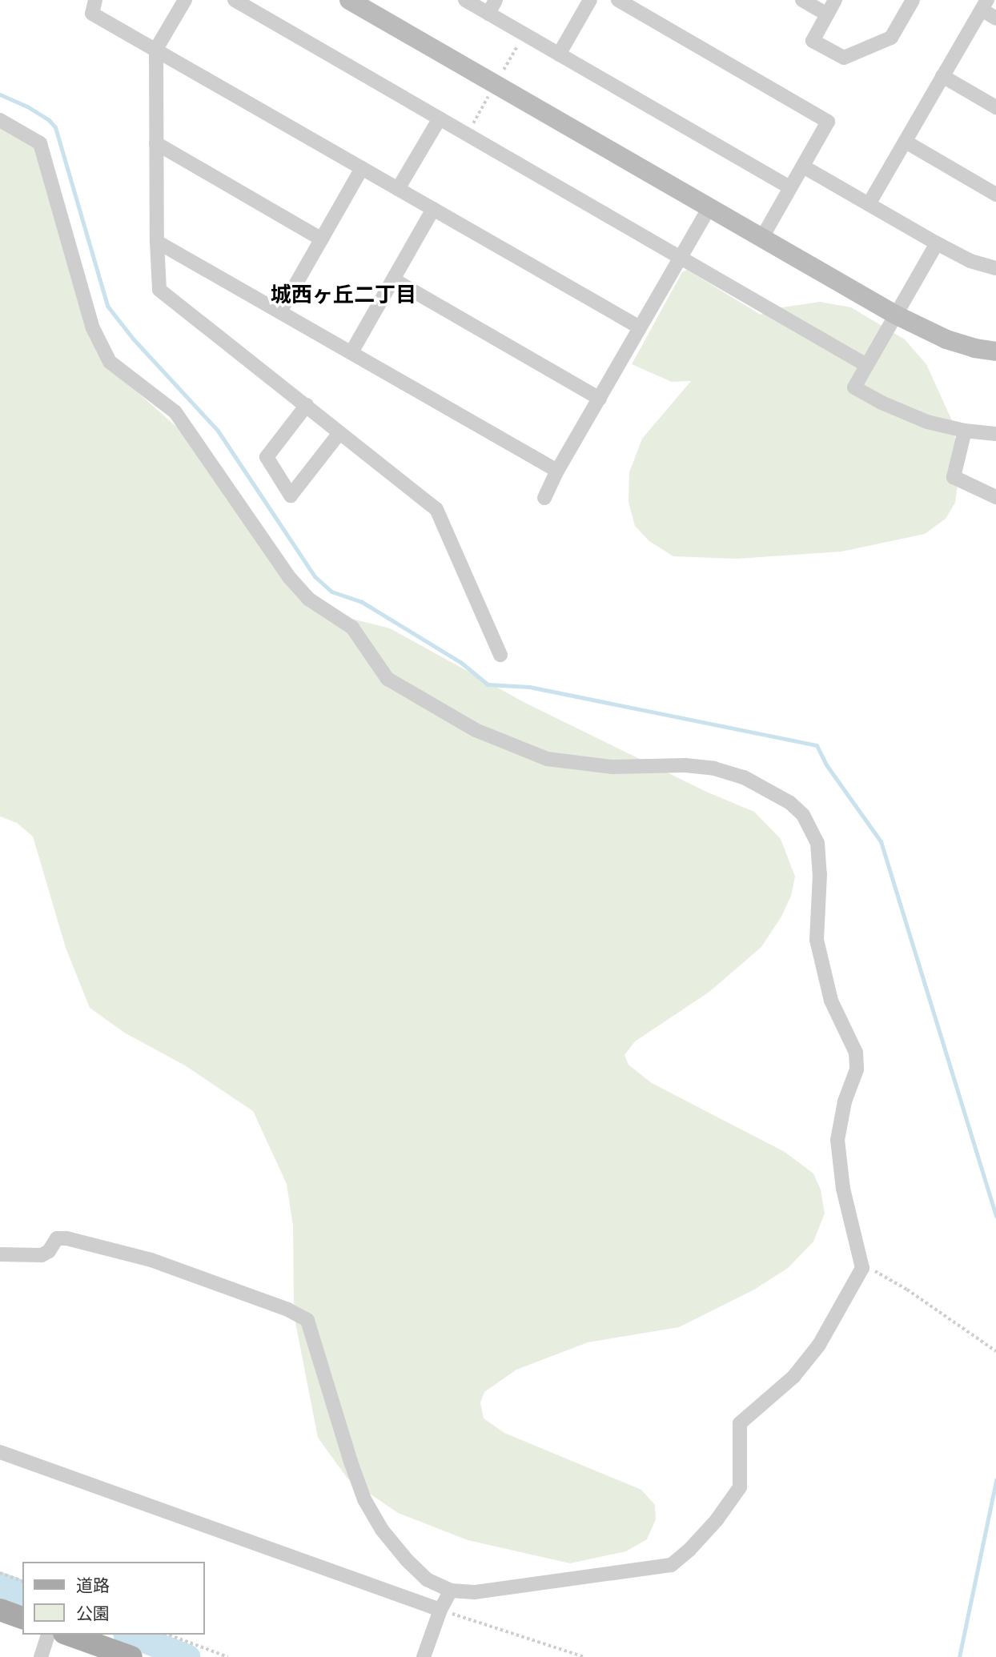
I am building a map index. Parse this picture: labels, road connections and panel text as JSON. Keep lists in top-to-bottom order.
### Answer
{
  "districts": ["城西ヶ丘二丁目"],
  "legend": ["道路", "公園"]
}
